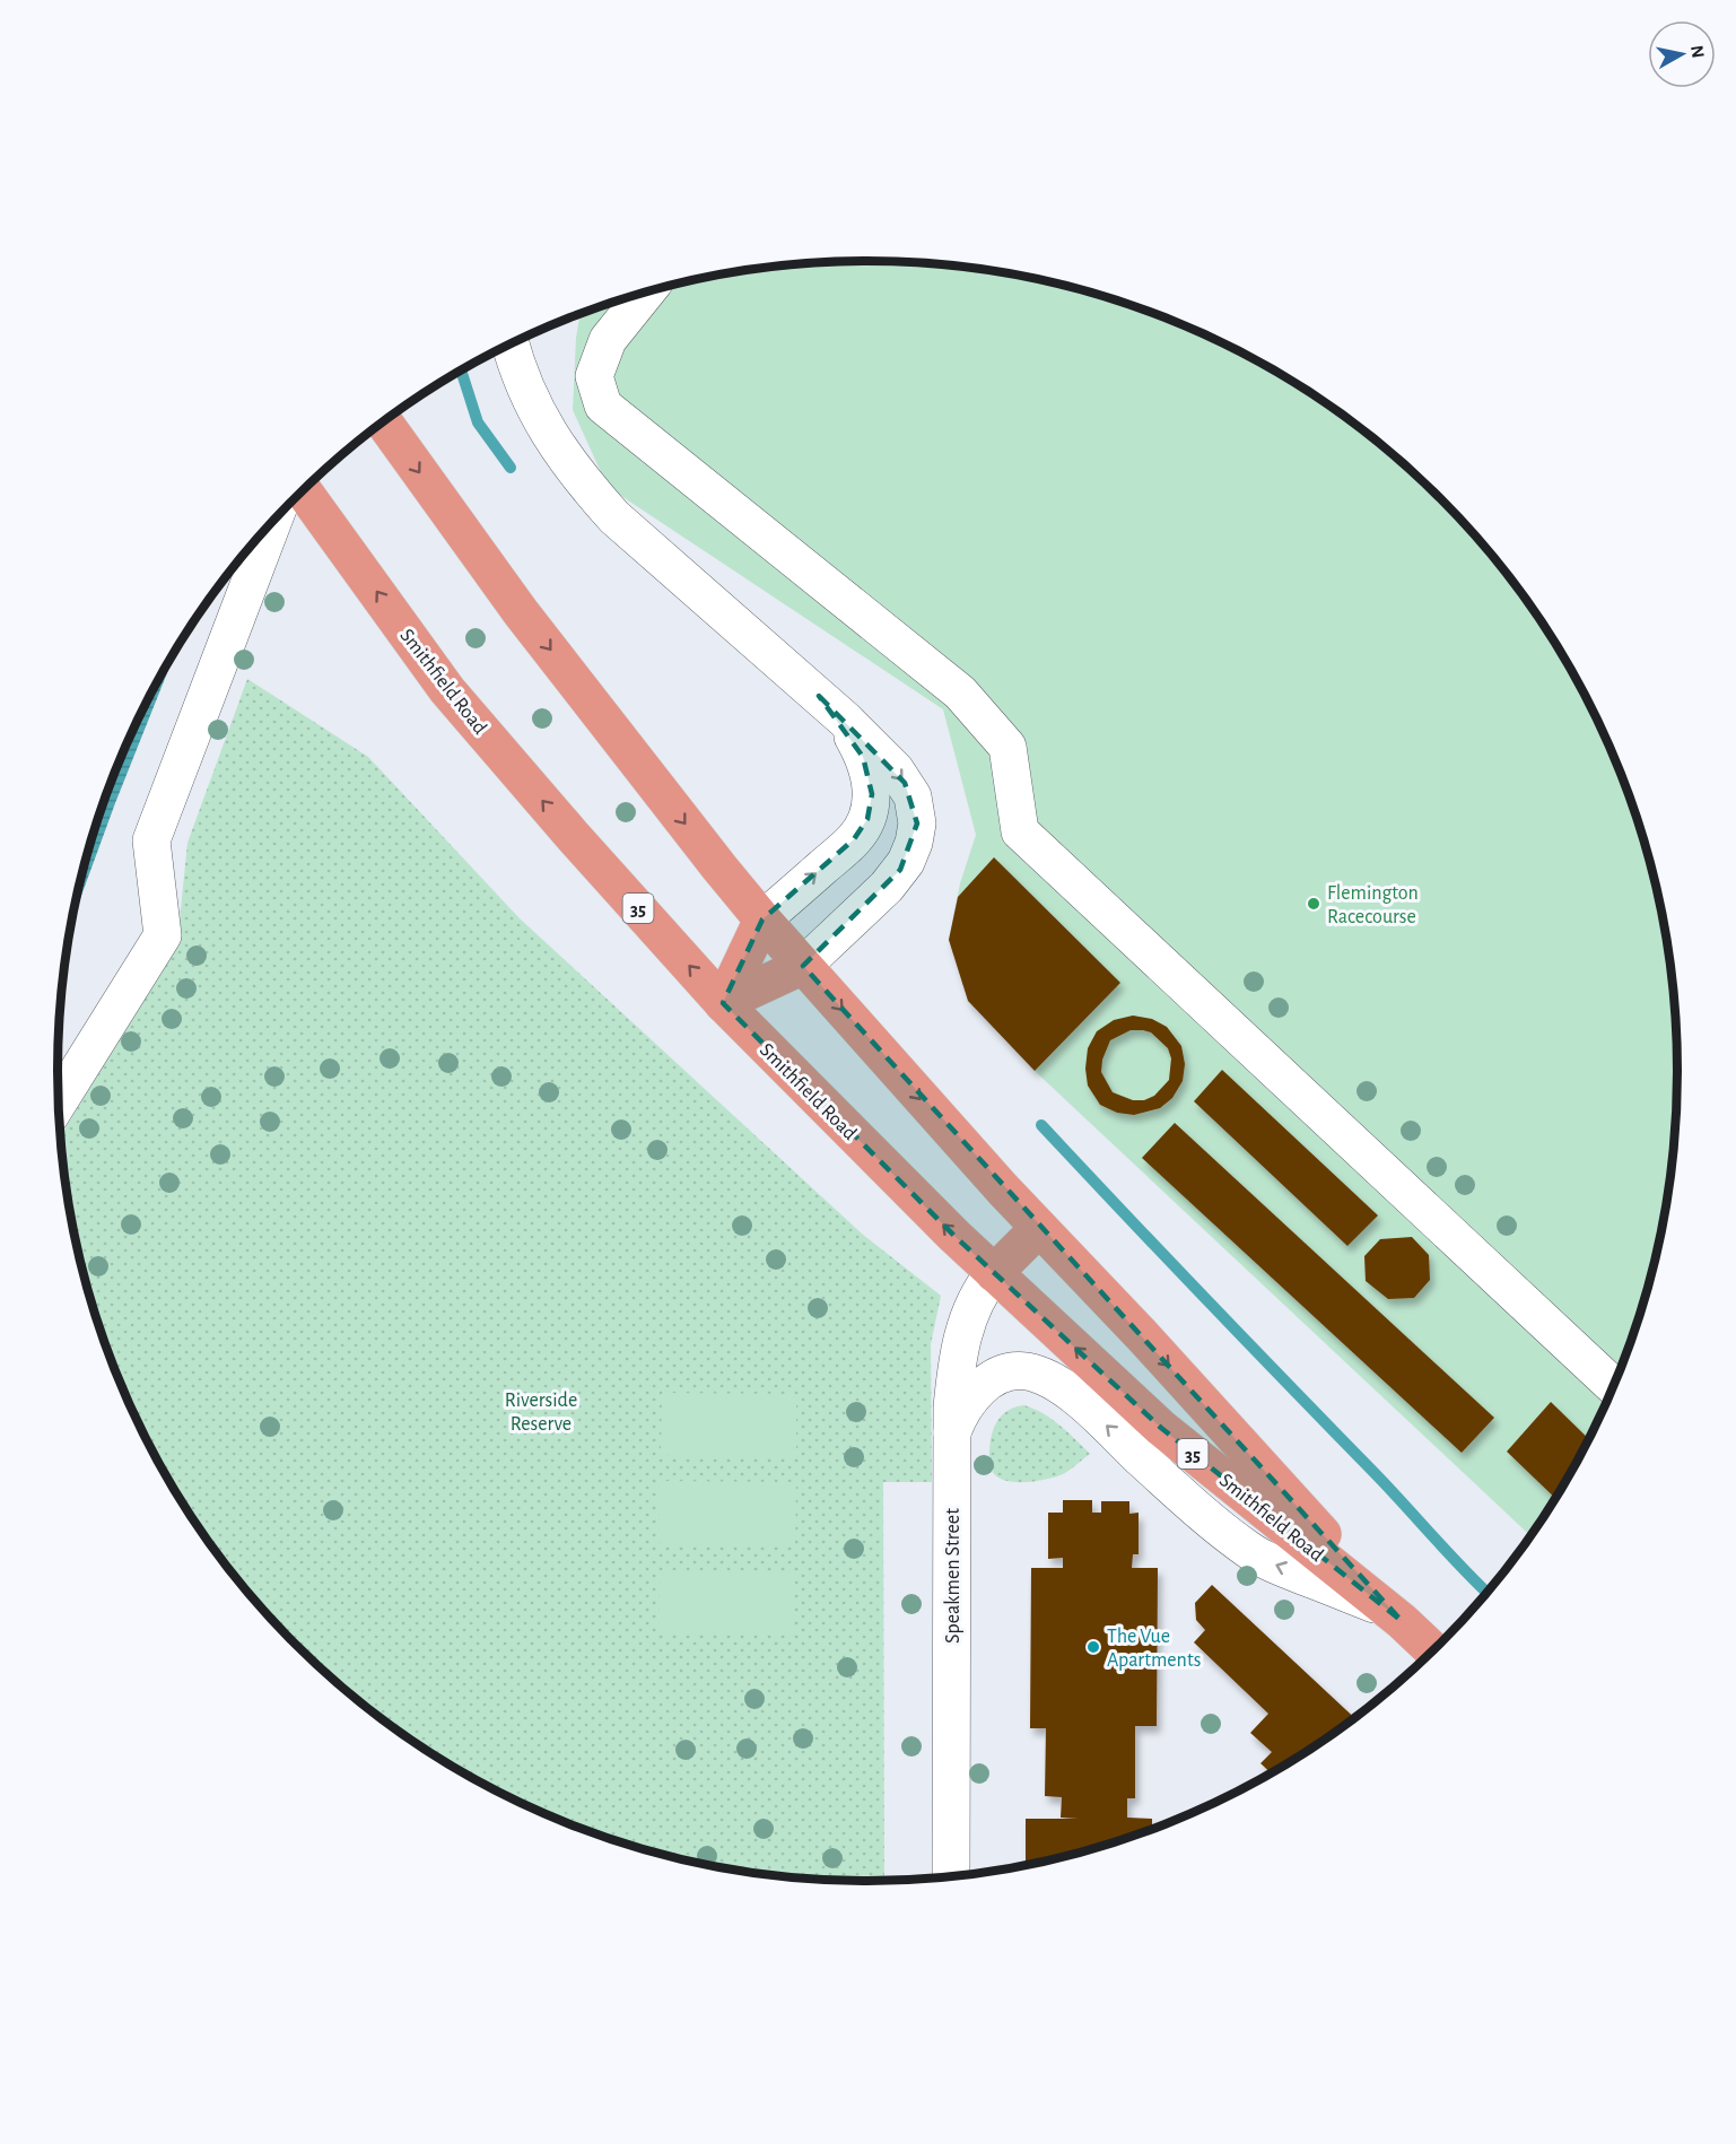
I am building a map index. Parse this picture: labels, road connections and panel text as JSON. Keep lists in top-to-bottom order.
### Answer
{
  "streets": {
    "highway": ["Smithfield Road", "35"],
    "street": ["Speakmen Street"]
  },
  "crossings": [
    ["Smithfield Road", "Speakmen Street"]
  ],
  "parks": ["Riverside Reserve"],
  "places": ["Flemington Racecourse", "The Vue Apartments"],
  "north": "right"
}
